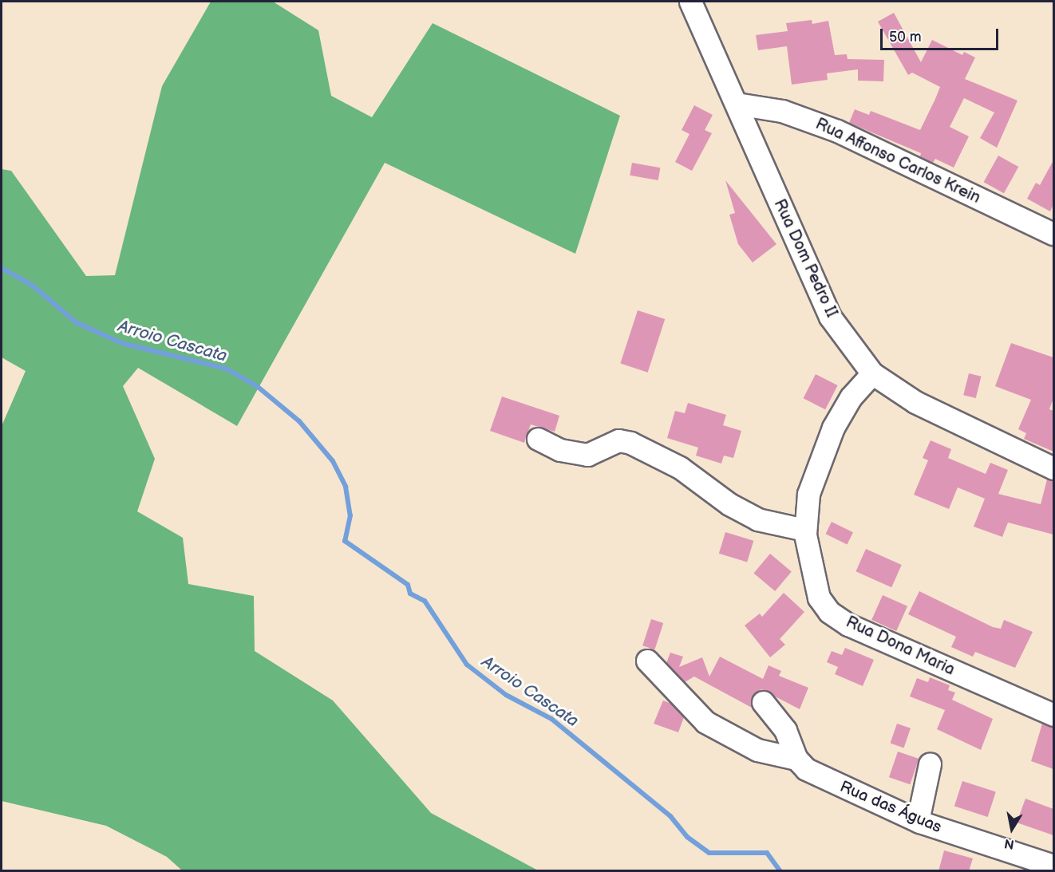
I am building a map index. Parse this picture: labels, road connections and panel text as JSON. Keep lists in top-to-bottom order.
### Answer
{
  "streets": {
    "street": [
      "Rua Affonso Carlos Krein",
      "Rua Dom Pedro II",
      "Rua Dona Maria",
      "Rua das Águas"
    ]
  },
  "crossings": [
    ["Rua Affonso Carlos Krein", "Rua Dom Pedro II"],
    ["Rua Dom Pedro II", "Rua Dona Maria"]
  ],
  "water": ["Arroio Cascata"],
  "scale_bar": "50 m",
  "north": "bottom"
}
